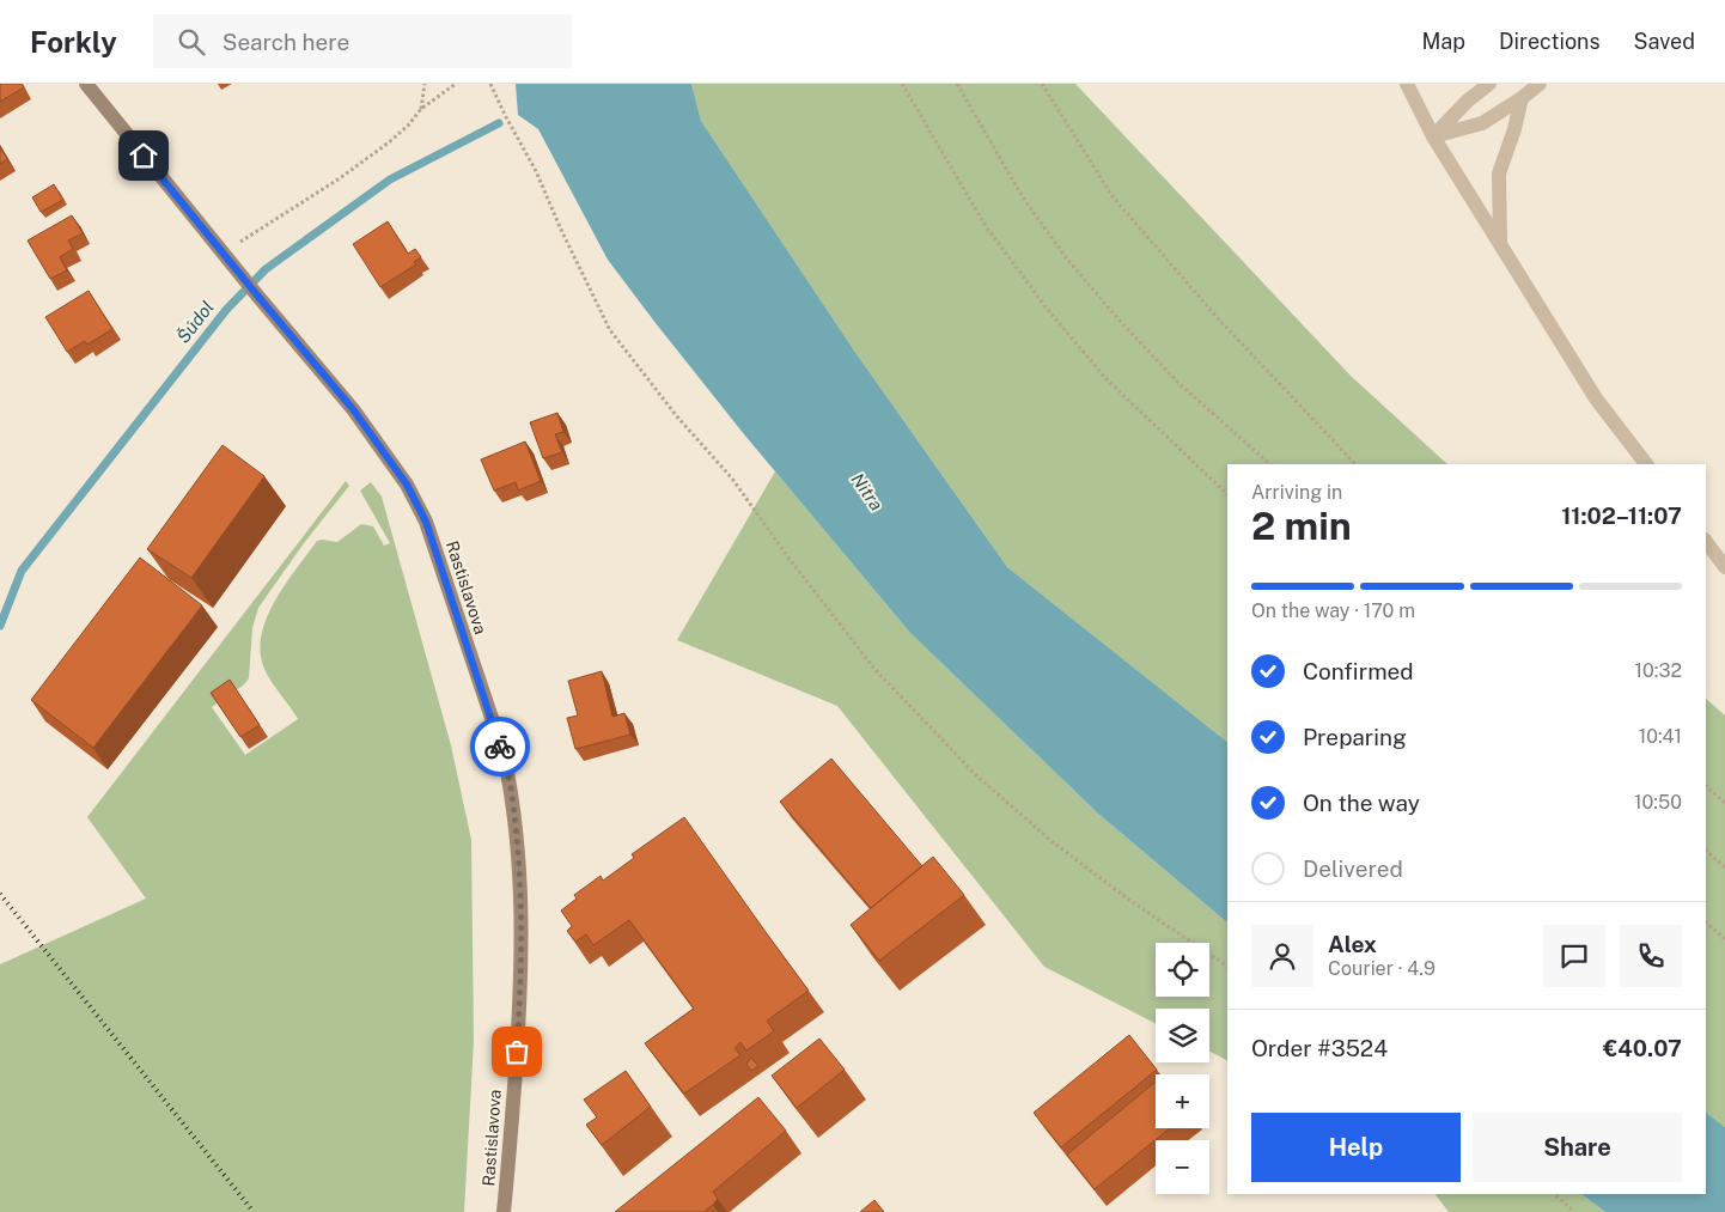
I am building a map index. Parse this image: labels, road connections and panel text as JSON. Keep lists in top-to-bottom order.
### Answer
{
  "streets": {
    "street": ["Rastislavova"]
  },
  "water": ["Šúdol", "Nitra"],
  "page": {
    "header": "Forkly",
    "search": "Search here",
    "nav": ["Map", "Directions", "Saved"],
    "heading": ["2 min", "Arriving in", "11:02–11:07"],
    "panel": [
      "Alex",
      "Courier · 4.9",
      "Order #3524",
      "€40.07"
    ],
    "bar": "On the way · 170 m",
    "list": [
      ["Confirmed", "10:32"],
      ["Preparing", "10:41"],
      ["On the way", "10:50"],
      "Delivered"
    ],
    "map_buttons": ["+", "−"],
    "buttons": ["Help", "Share"]
  }
}
